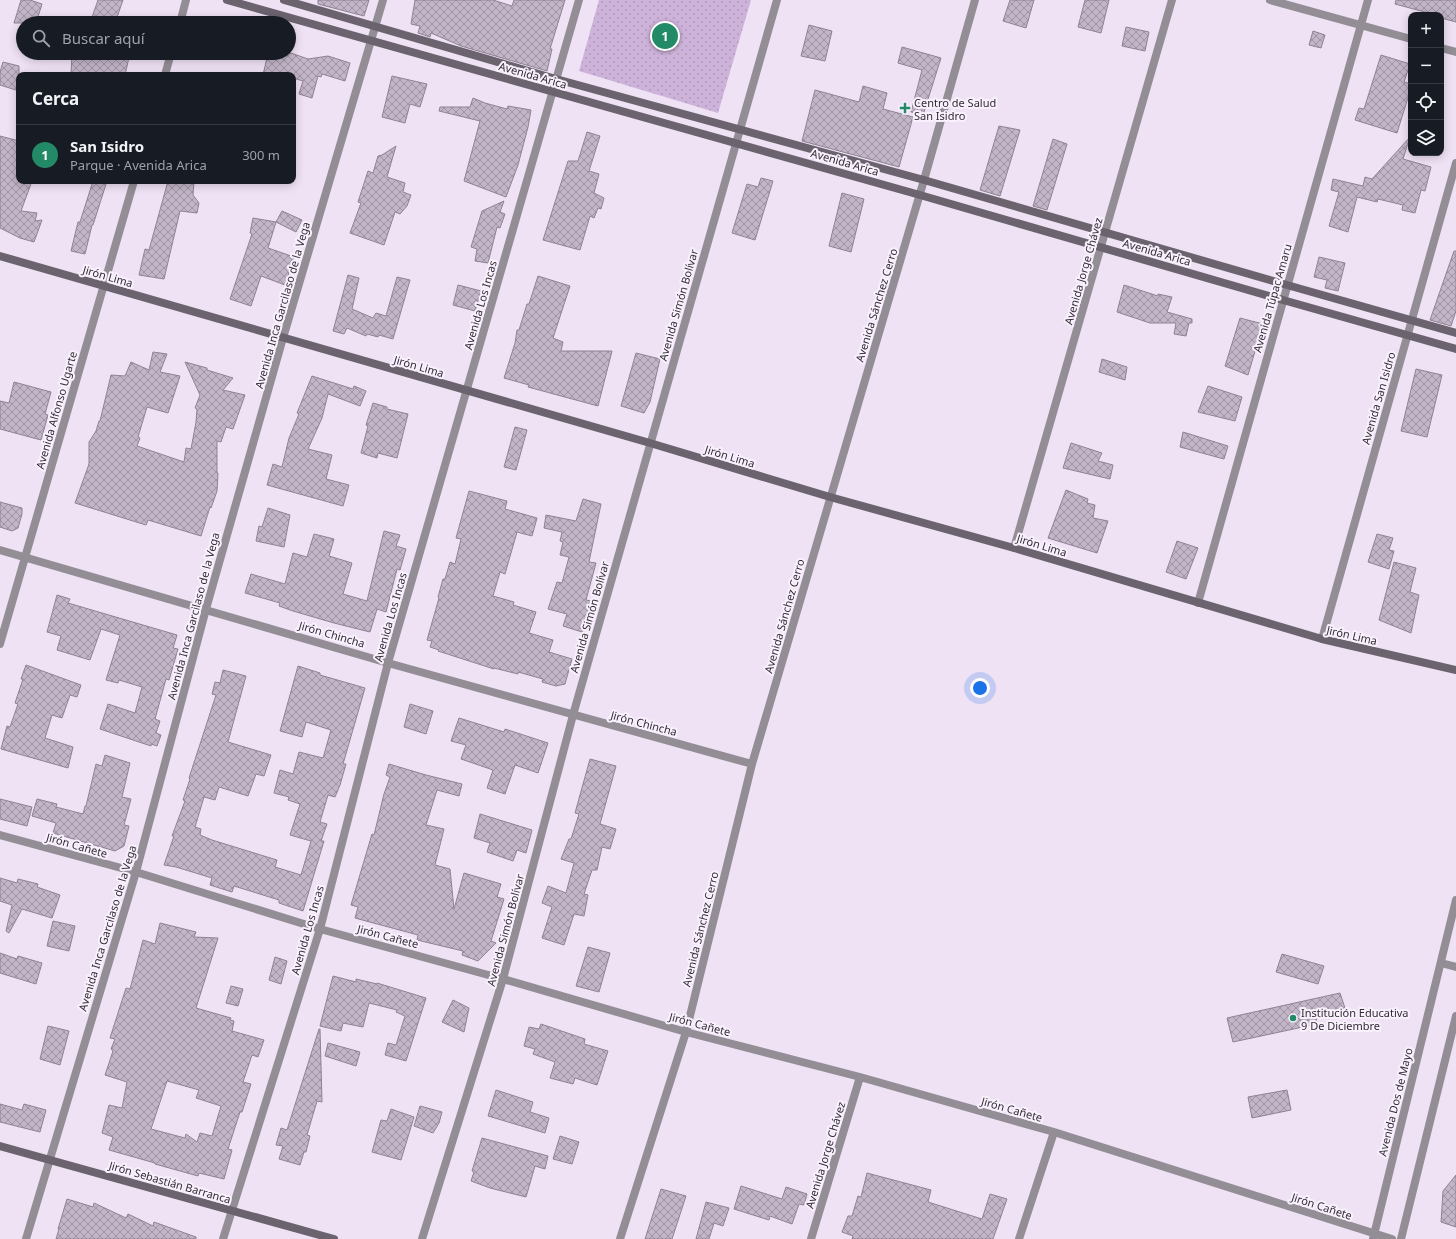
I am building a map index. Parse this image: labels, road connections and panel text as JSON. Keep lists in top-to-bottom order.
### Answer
{
  "streets": {
    "street": [
      "Avenida Arica",
      "Avenida Jorge Chávez",
      "Jirón Lima",
      "Avenida Túpac Amaru",
      "Avenida Inca Garcilaso de la Vega",
      "Avenida Los Incas",
      "Avenida Simón Bolívar",
      "Avenida Sánchez Cerro",
      "Avenida San Isidro",
      "Avenida Alfonso Ugarte",
      "Jirón Chincha",
      "Jirón Cañete",
      "Avenida Dos de Mayo",
      "Jirón Sebastián Barranca"
    ]
  },
  "crossings": [
    ["Avenida Arica", "Avenida Jorge Chávez"],
    ["Avenida Arica", "Avenida Túpac Amaru"],
    ["Avenida Arica", "Avenida Inca Garcilaso de la Vega"],
    ["Avenida Arica", "Avenida Los Incas"],
    ["Avenida Arica", "Avenida Simón Bolívar"],
    ["Avenida Arica", "Avenida Sánchez Cerro"],
    ["Avenida Arica", "Avenida San Isidro"],
    ["Avenida Jorge Chávez", "Jirón Lima"],
    ["Avenida Jorge Chávez", "Jirón Cañete"],
    ["Jirón Lima", "Avenida Túpac Amaru"],
    ["Jirón Lima", "Avenida Inca Garcilaso de la Vega"],
    ["Jirón Lima", "Avenida Los Incas"],
    ["Jirón Lima", "Avenida Simón Bolívar"],
    ["Jirón Lima", "Avenida Sánchez Cerro"],
    ["Jirón Lima", "Avenida San Isidro"],
    ["Jirón Lima", "Avenida Alfonso Ugarte"],
    ["Avenida Inca Garcilaso de la Vega", "Jirón Chincha"],
    ["Avenida Inca Garcilaso de la Vega", "Jirón Cañete"],
    ["Avenida Inca Garcilaso de la Vega", "Jirón Sebastián Barranca"],
    ["Avenida Los Incas", "Jirón Chincha"],
    ["Avenida Los Incas", "Jirón Cañete"],
    ["Avenida Los Incas", "Jirón Sebastián Barranca"],
    ["Avenida Simón Bolívar", "Jirón Chincha"],
    ["Avenida Simón Bolívar", "Jirón Cañete"],
    ["Avenida Sánchez Cerro", "Jirón Chincha"],
    ["Avenida Sánchez Cerro", "Jirón Cañete"],
    ["Avenida Alfonso Ugarte", "Jirón Chincha"],
    ["Jirón Cañete", "Avenida Dos de Mayo"]
  ],
  "places": {
    "health": ["Centro de Salud San Isidro"],
    "other": ["Institución Educativa 9 De Diciembre"]
  },
  "page": {
    "map_buttons": ["+", "−"],
    "search": "Buscar aquí",
    "pins": "1",
    "heading": "Cerca",
    "list": [
      {
        "mark": "1",
        "name": "San Isidro",
        "note": "Parque · Avenida Arica",
        "value": "300 m"
      }
    ]
  }
}
